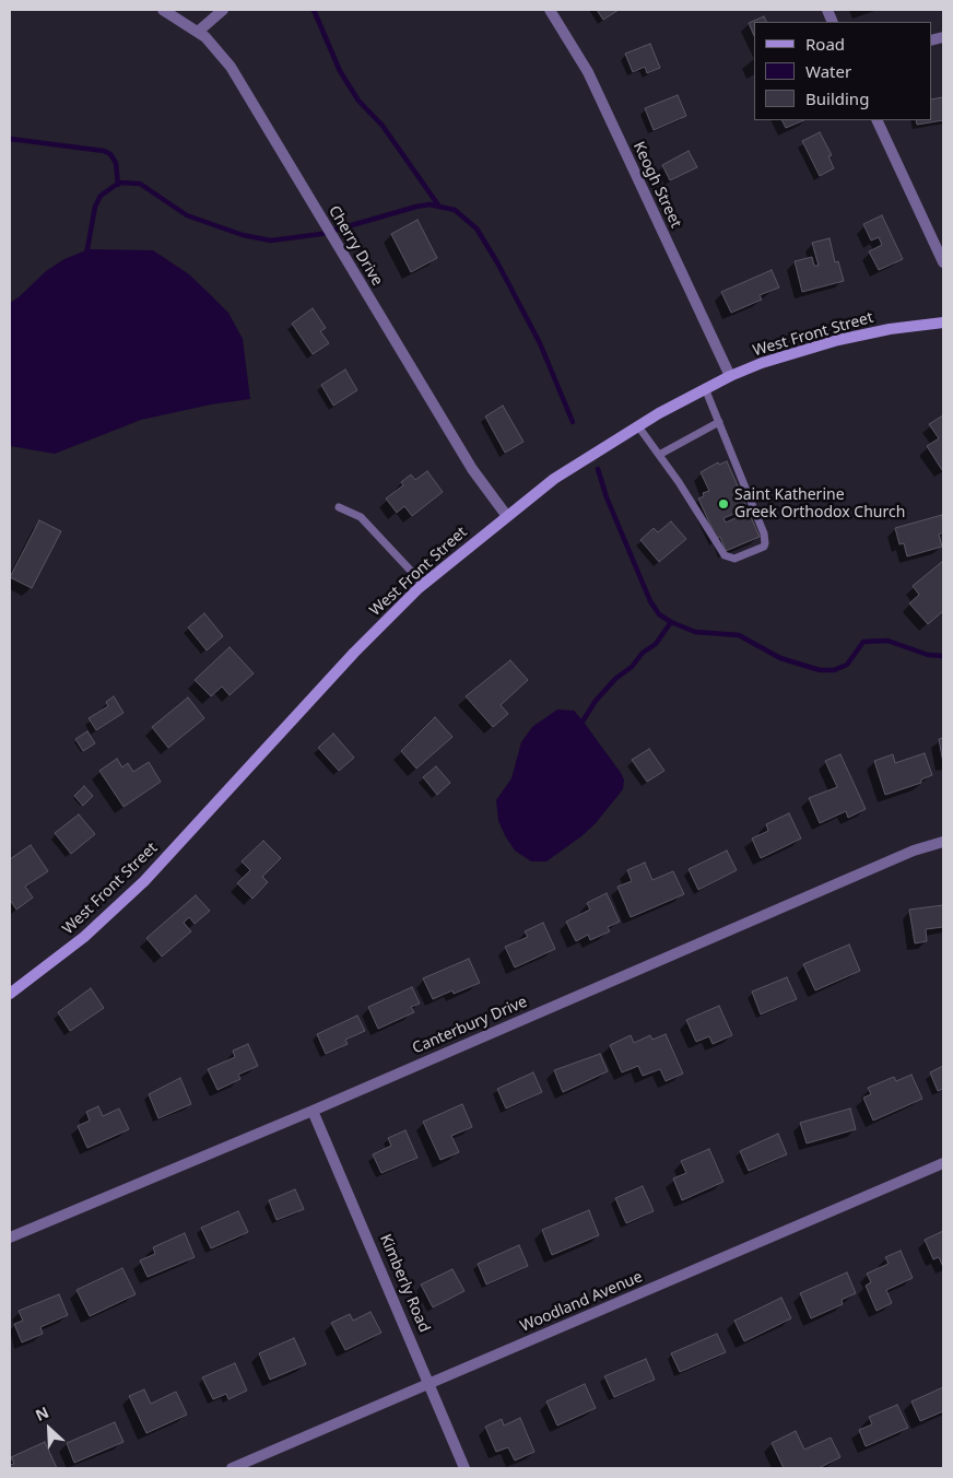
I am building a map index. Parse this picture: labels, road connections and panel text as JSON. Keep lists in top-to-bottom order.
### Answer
{
  "streets": {
    "street": [
      "Keogh Street",
      "Cherry Drive",
      "West Front Street",
      "Canterbury Drive",
      "Kimberly Road",
      "Woodland Avenue"
    ]
  },
  "crossings": [
    ["Keogh Street", "West Front Street"],
    ["Cherry Drive", "West Front Street"],
    ["Canterbury Drive", "Kimberly Road"],
    ["Kimberly Road", "Woodland Avenue"]
  ],
  "places": ["Saint Katherine Greek Orthodox Church"],
  "legend": ["Road", "Water", "Building"],
  "north": "top left"
}
